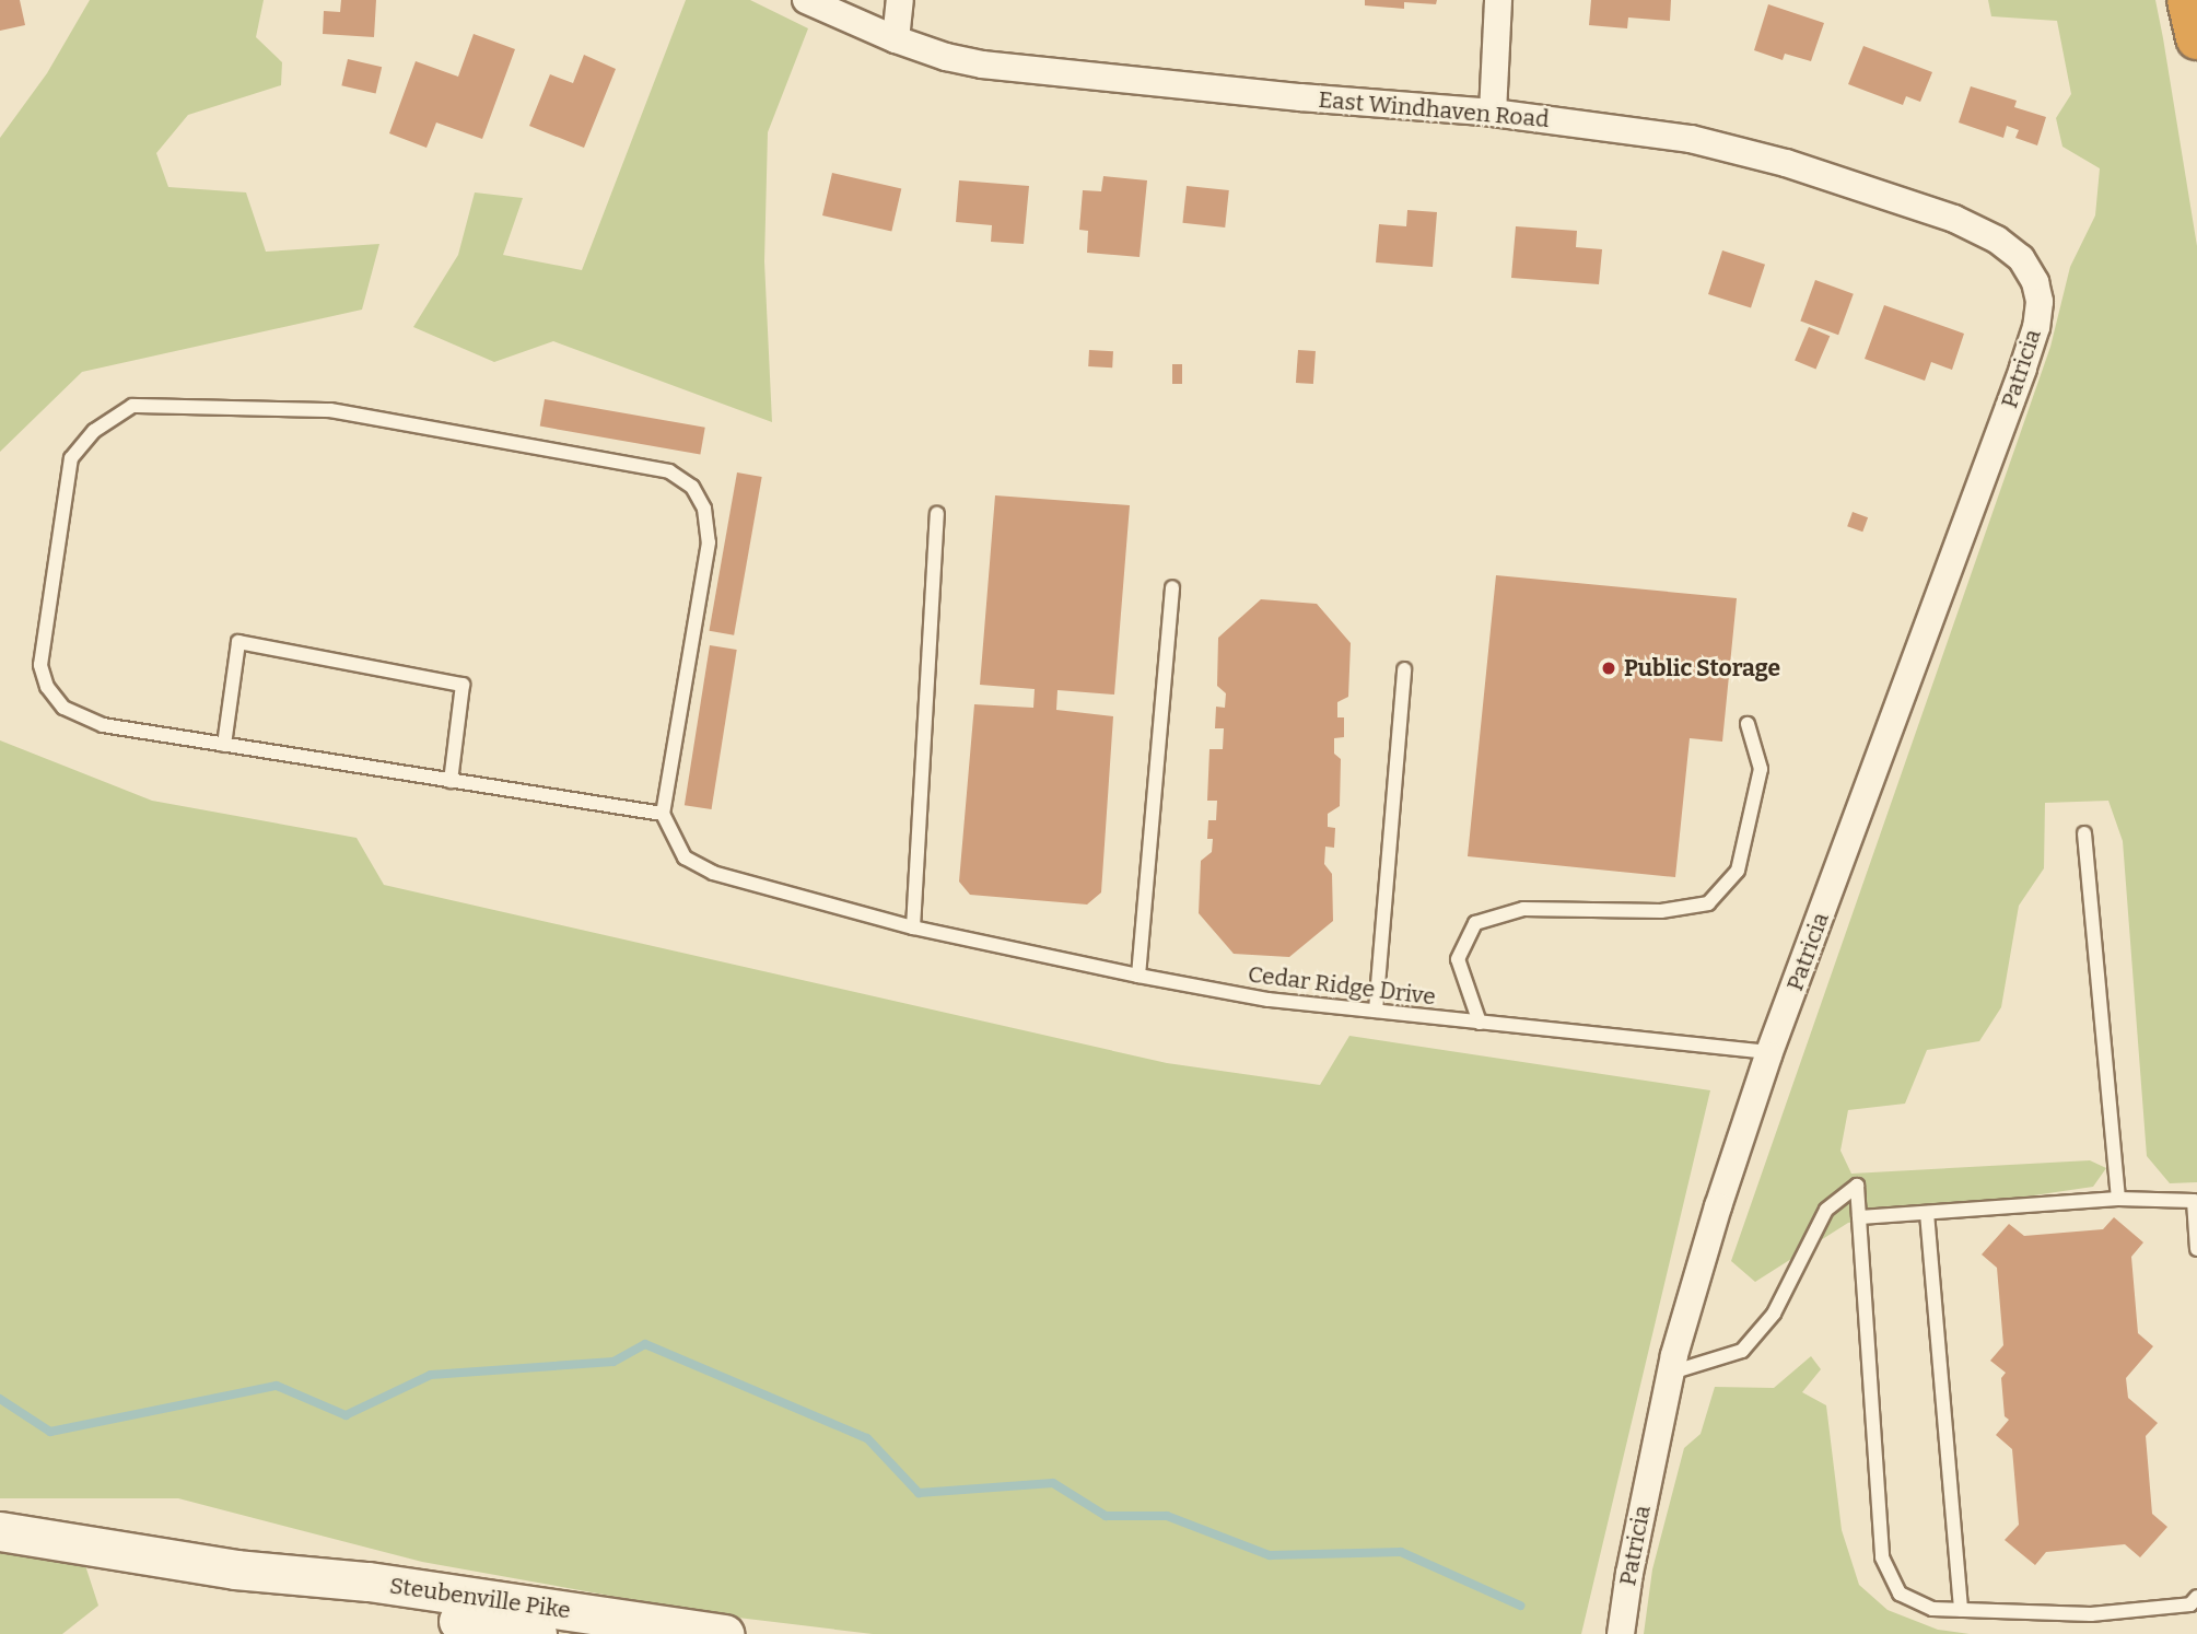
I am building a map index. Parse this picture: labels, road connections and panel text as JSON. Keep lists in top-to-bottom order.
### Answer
{
  "streets": {
    "main road": ["Steubenville Pike"],
    "street": ["East Windhaven Road", "Patricia"],
    "lane": ["Cedar Ridge Drive"]
  },
  "crossings": [
    ["East Windhaven Road", "Patricia"],
    ["Patricia", "Cedar Ridge Drive"]
  ],
  "places": ["Public Storage"]
}
